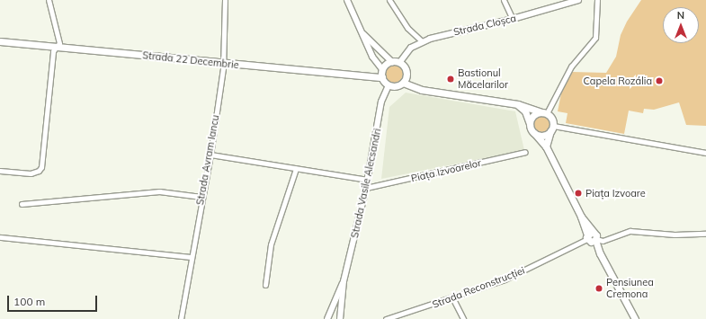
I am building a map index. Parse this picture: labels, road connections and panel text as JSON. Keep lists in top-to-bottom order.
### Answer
{
  "streets": {
    "main road": ["Strada 22 Decembrie"],
    "street": [
      "Strada Cloșca",
      "Strada Avram Iancu",
      "Piața Izvoarelor",
      "Strada Vasile Alecsandri",
      "Strada Reconstrucției"
    ]
  },
  "crossings": [
    ["Strada Cloșca", "Strada 22 Decembrie"],
    ["Strada Cloșca", "Strada Vasile Alecsandri"],
    ["Strada 22 Decembrie", "Strada Avram Iancu"],
    ["Strada 22 Decembrie", "Strada Vasile Alecsandri"],
    ["Piața Izvoarelor", "Strada Vasile Alecsandri"]
  ],
  "places": [
    "Bastionul Măcelarilor",
    "Capela Rozália",
    "Piața Izvoare",
    "Pensiunea Cremona"
  ],
  "scale_bar": "100 m",
  "north": "top"
}
